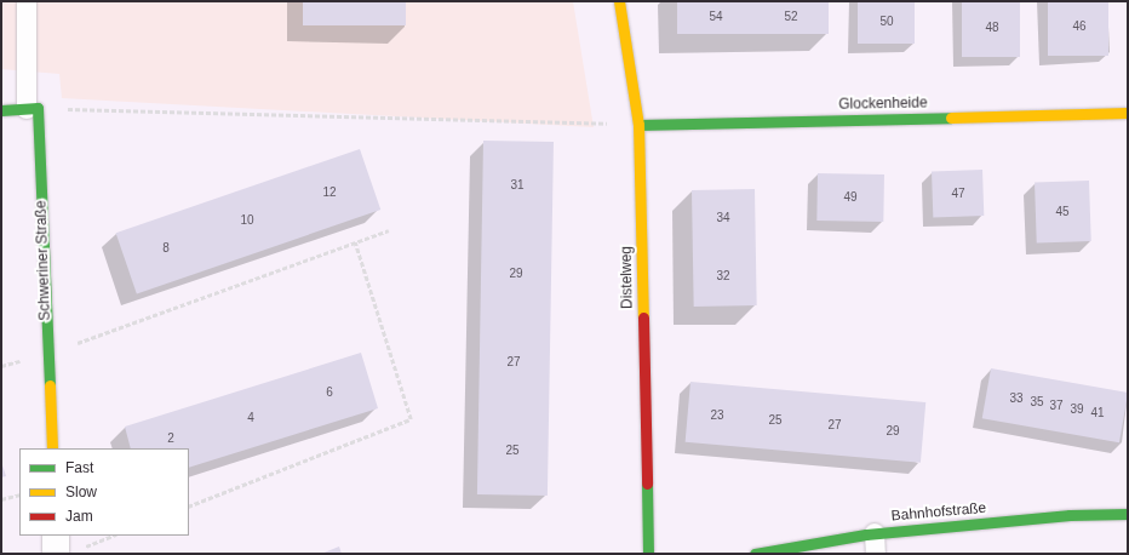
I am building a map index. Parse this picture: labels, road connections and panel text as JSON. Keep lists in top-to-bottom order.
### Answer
{
  "streets": {
    "street": [
      "Glockenheide",
      "Schweriner Straße",
      "Distelweg",
      "Bahnhofstraße"
    ]
  },
  "crossings": [
    ["Glockenheide", "Distelweg"]
  ],
  "house_numbers": [
    "54",
    "52",
    "50",
    "46",
    "48",
    "31",
    "12",
    "47",
    "49",
    "45",
    "34",
    "10",
    "8",
    "29",
    "32",
    "27",
    "6",
    "33",
    "35",
    "37",
    "39",
    "41",
    "23",
    "4",
    "25",
    "27",
    "29",
    "2",
    "25"
  ],
  "legend": ["Fast", "Slow", "Jam"]
}
